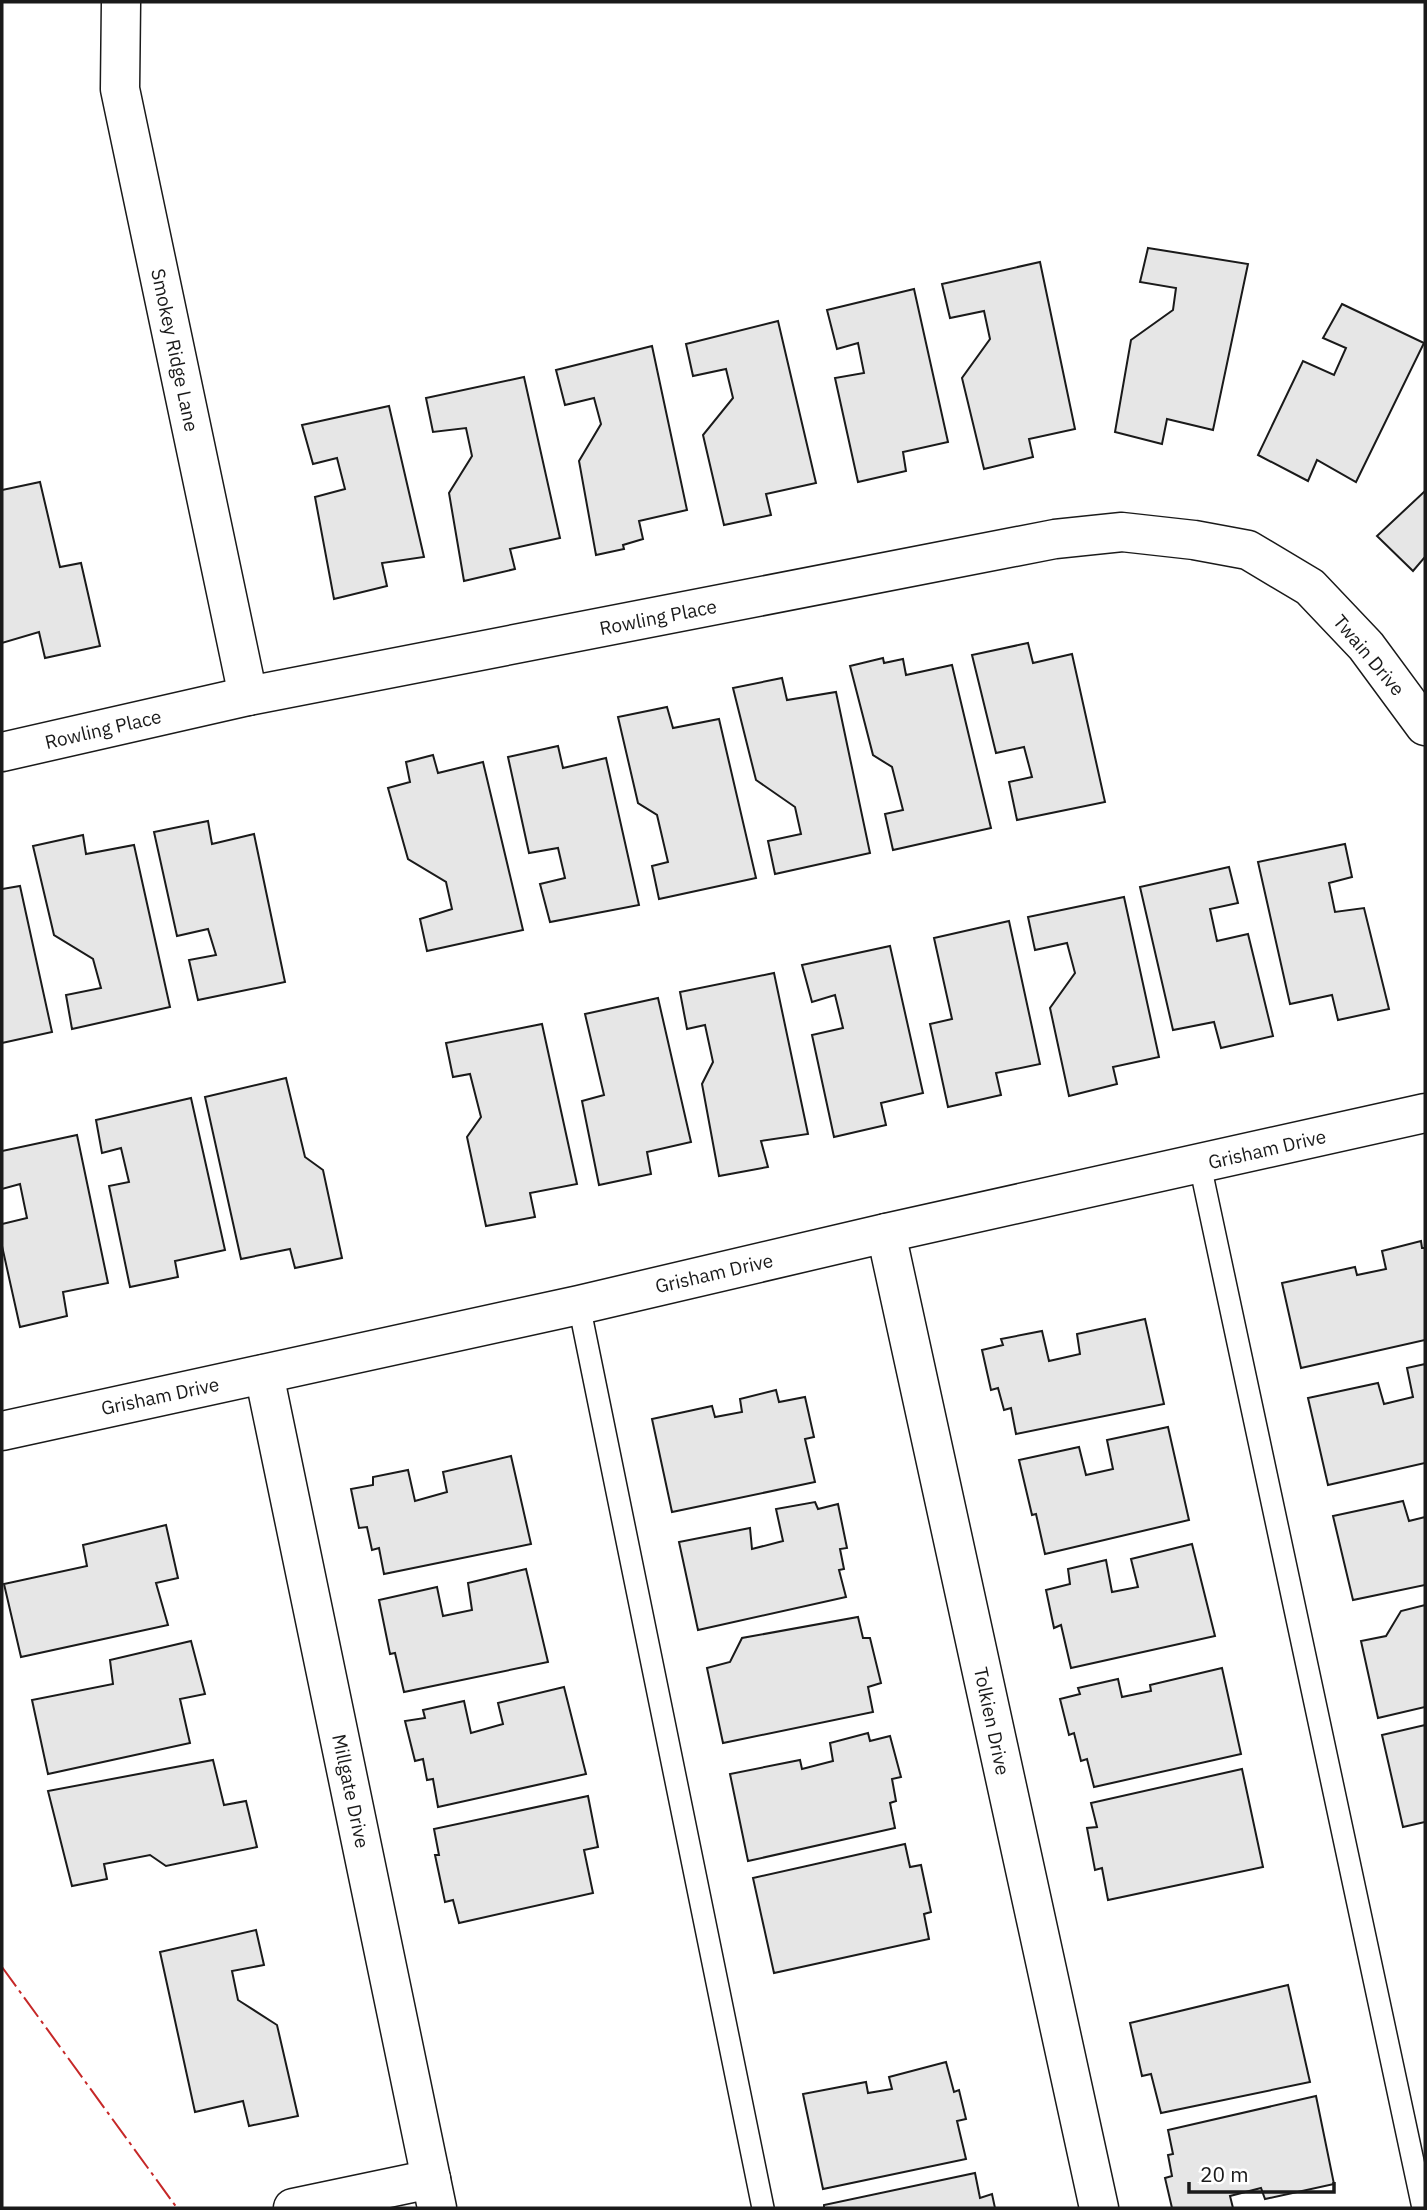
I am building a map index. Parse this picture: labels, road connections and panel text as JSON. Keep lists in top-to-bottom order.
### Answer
{
  "streets": {
    "street": [
      "Smokey Ridge Lane",
      "Rowling Place",
      "Twain Drive",
      "Grisham Drive",
      "Tolkien Drive",
      "Millgate Drive"
    ]
  },
  "crossings": [
    ["Smokey Ridge Lane", "Rowling Place"],
    ["Rowling Place", "Twain Drive"],
    ["Grisham Drive", "Tolkien Drive"],
    ["Grisham Drive", "Millgate Drive"]
  ],
  "scale_bar": "20 m"
}
